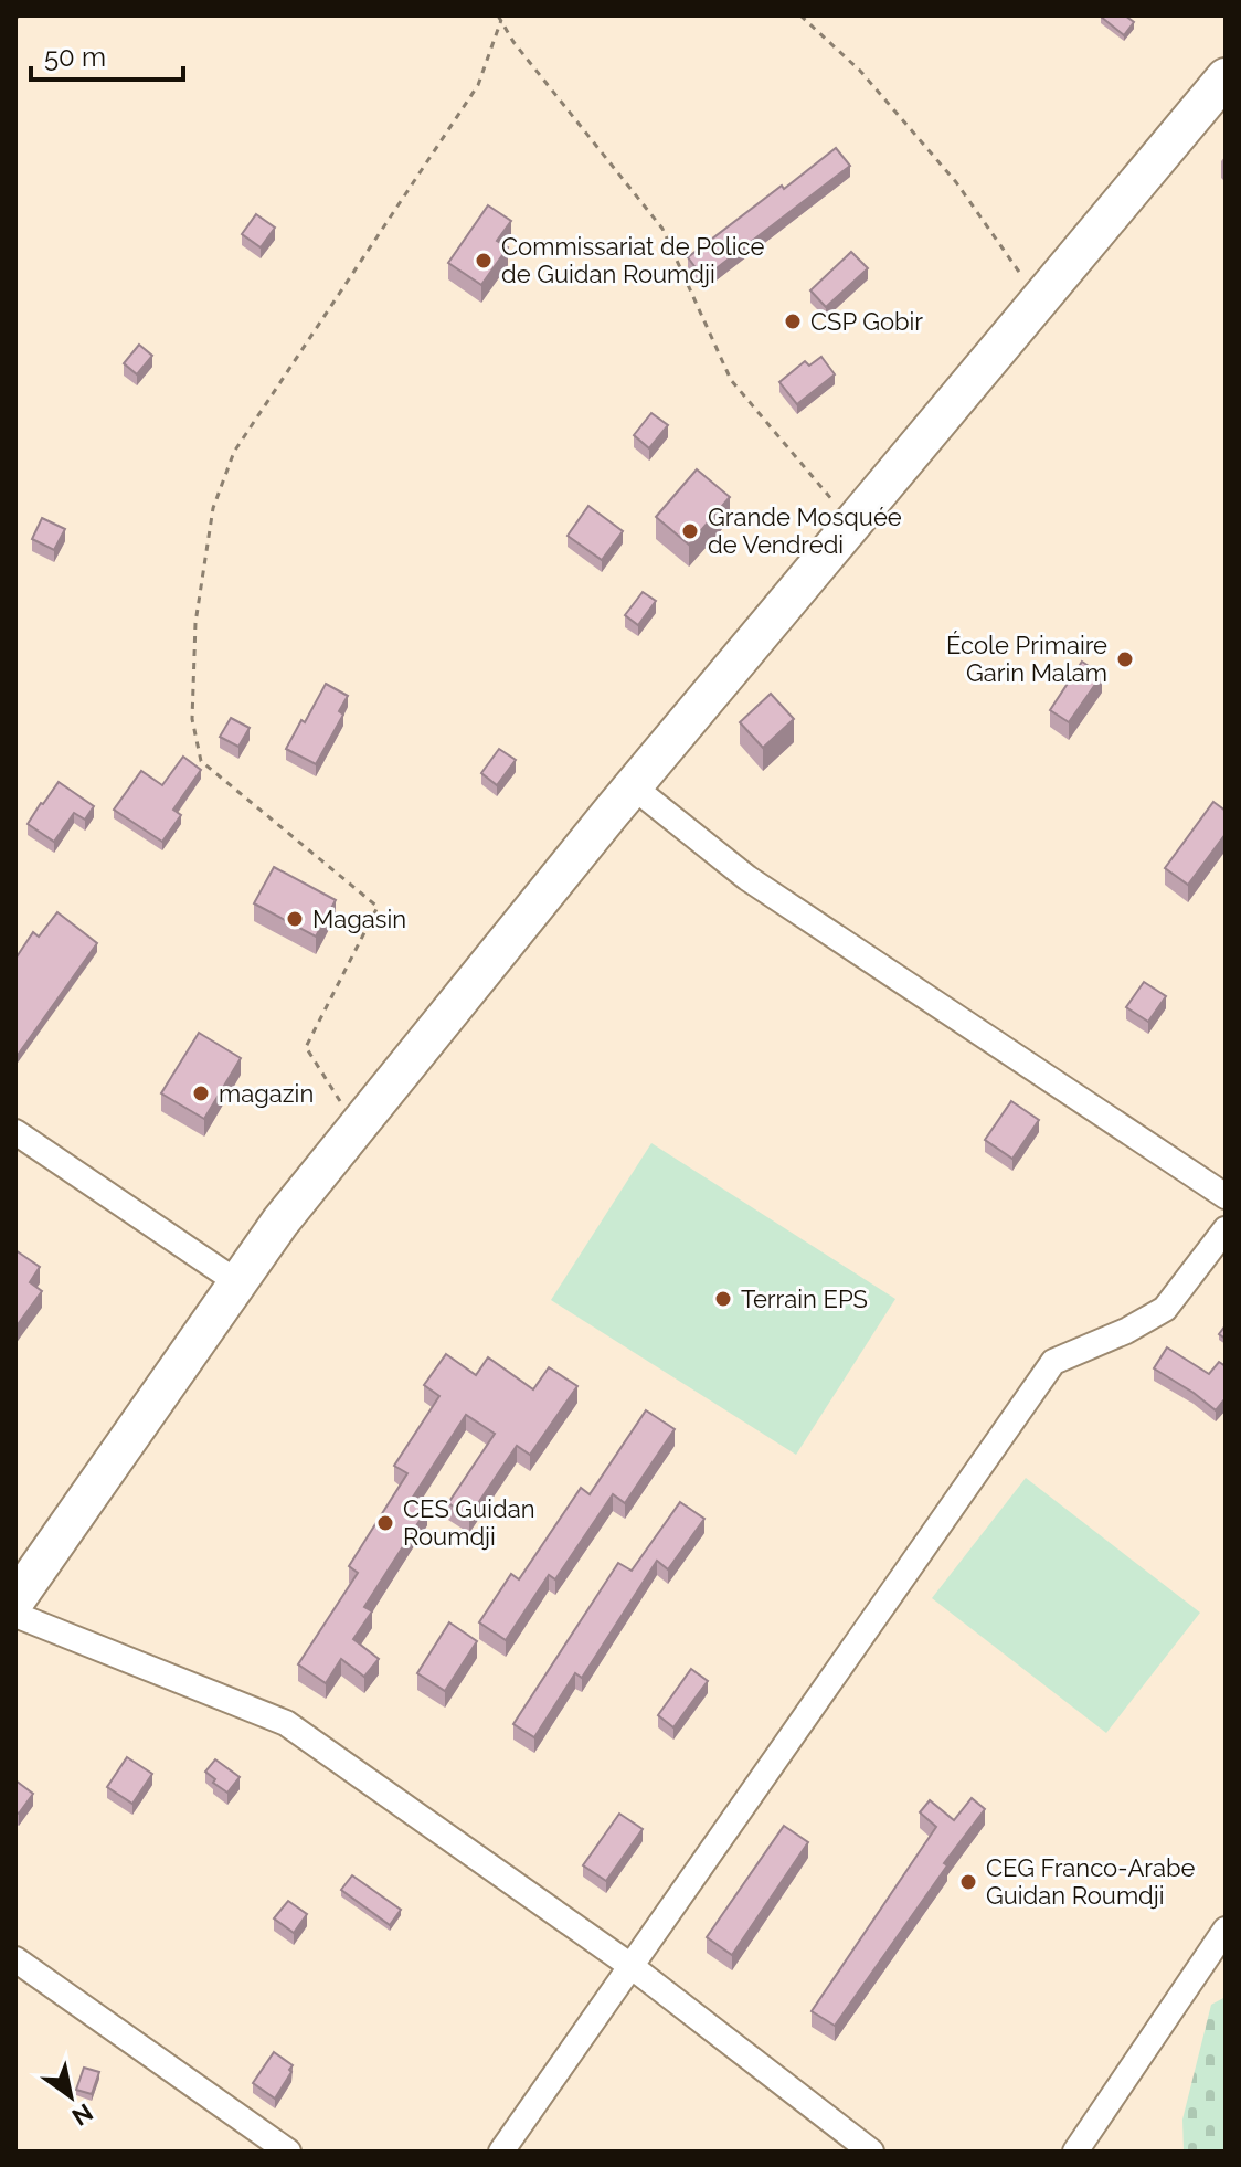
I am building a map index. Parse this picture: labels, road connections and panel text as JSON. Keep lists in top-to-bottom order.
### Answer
{
  "places": [
    "Commissariat de Police de Guidan Roumdji",
    "CSP Gobir",
    "Grande Mosquée de Vendredi",
    "École Primaire Garin Malam",
    "Magasin",
    "magazin",
    "Terrain EPS",
    "CES Guidan Roumdji",
    "CEG Franco-Arabe Guidan Roumdji"
  ],
  "scale_bar": "50 m",
  "north": "bottom right"
}
